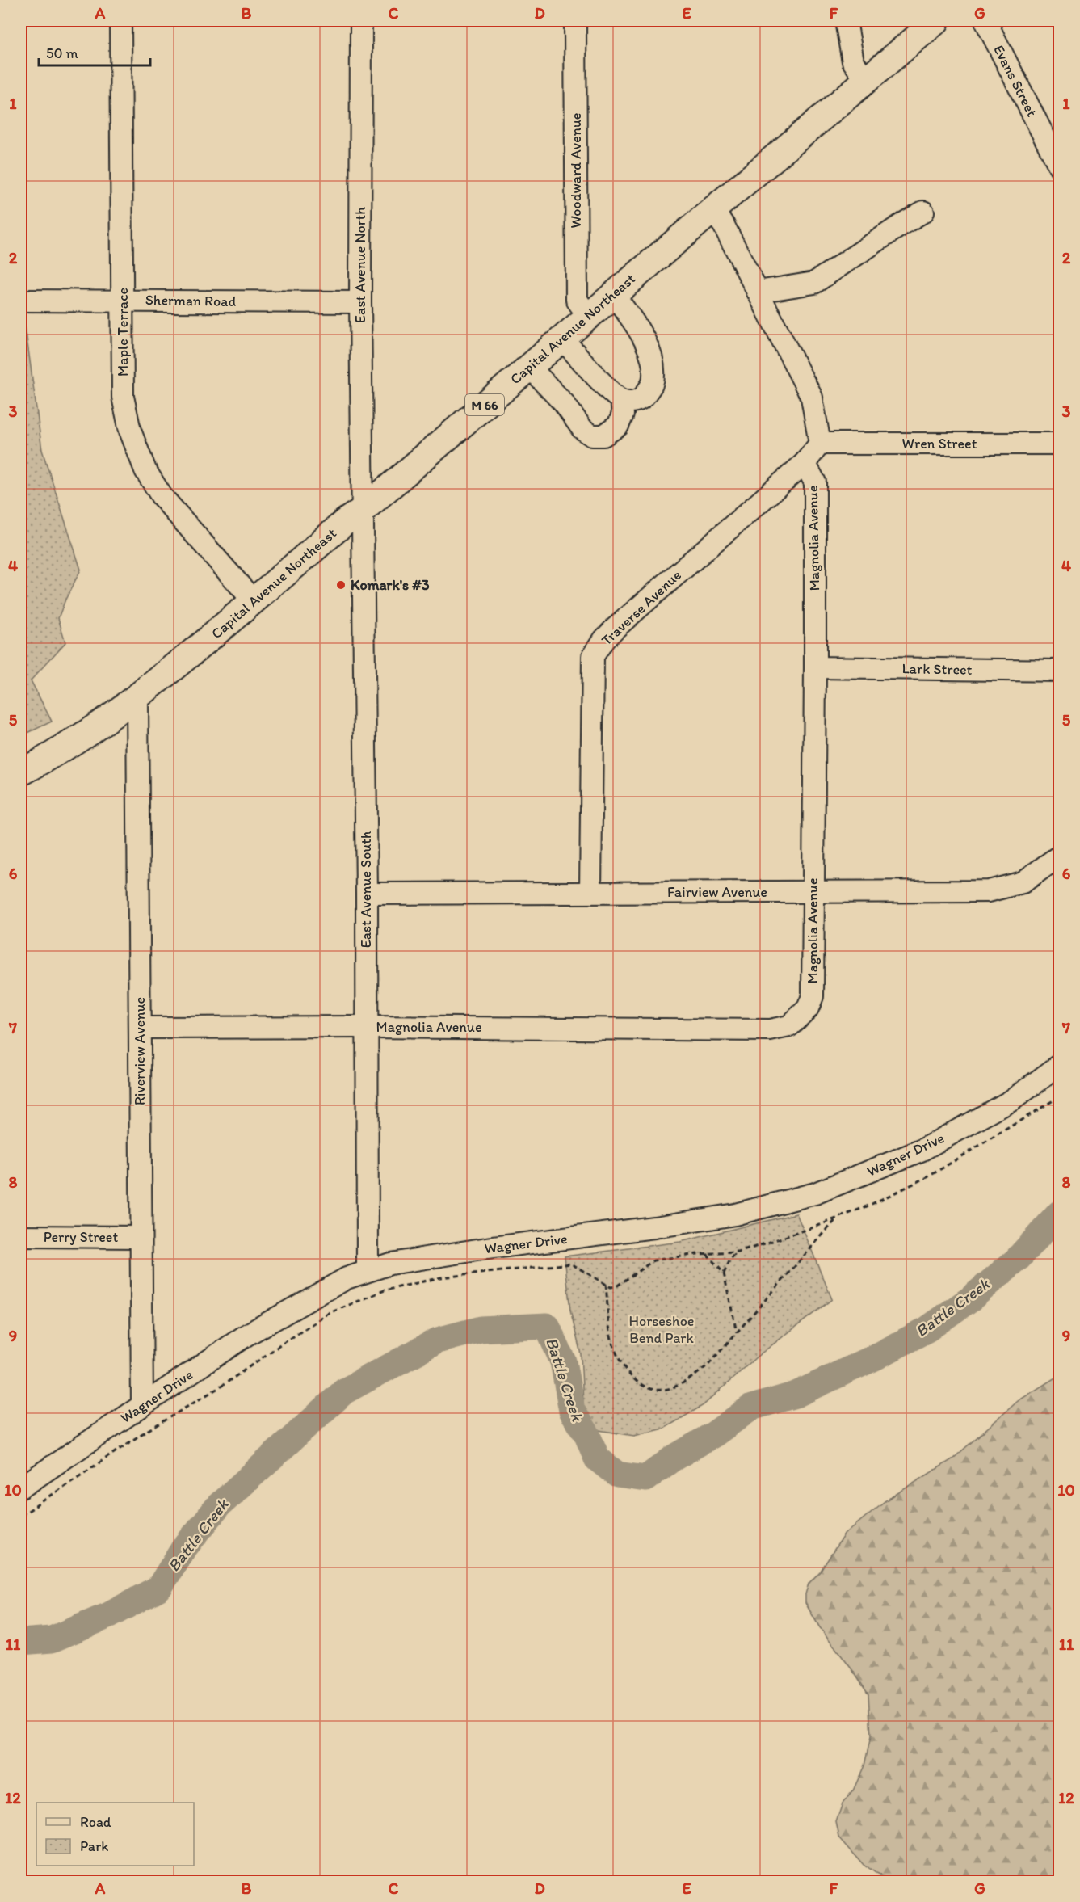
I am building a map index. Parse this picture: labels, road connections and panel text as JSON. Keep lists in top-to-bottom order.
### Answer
{
  "streets": {
    "main road": ["Capital Avenue Northeast", "M 66"],
    "street": [
      "Evans Street",
      "Woodward Avenue",
      "East Avenue North",
      "Sherman Road",
      "Maple Terrace",
      "Wren Street",
      "Magnolia Avenue",
      "Traverse Avenue",
      "Lark Street",
      "East Avenue South",
      "Fairview Avenue",
      "Riverview Avenue",
      "Wagner Drive",
      "Perry Street"
    ]
  },
  "crossings": [
    ["Woodward Avenue", "Capital Avenue Northeast"],
    ["East Avenue North", "Sherman Road"],
    ["East Avenue North", "Capital Avenue Northeast"],
    ["East Avenue North", "East Avenue South"],
    ["Sherman Road", "Maple Terrace"],
    ["Capital Avenue Northeast", "Maple Terrace"],
    ["Capital Avenue Northeast", "East Avenue South"],
    ["Capital Avenue Northeast", "Riverview Avenue"],
    ["Magnolia Avenue", "Traverse Avenue"],
    ["Magnolia Avenue", "Lark Street"],
    ["Magnolia Avenue", "East Avenue South"],
    ["Magnolia Avenue", "Fairview Avenue"],
    ["Magnolia Avenue", "Riverview Avenue"],
    ["Traverse Avenue", "Fairview Avenue"],
    ["East Avenue South", "Fairview Avenue"],
    ["East Avenue South", "Wagner Drive"],
    ["Riverview Avenue", "Wagner Drive"],
    ["Riverview Avenue", "Perry Street"]
  ],
  "water": ["Battle Creek"],
  "parks": ["Horseshoe Bend Park"],
  "places": ["Komark's #3"],
  "legend": ["Road", "Park"],
  "scale_bar": "50 m",
  "grid": {
    "columns": [
      "A",
      "B",
      "C",
      "D",
      "E",
      "F",
      "G"
    ],
    "rows": [
      "1",
      "2",
      "3",
      "4",
      "5",
      "6",
      "7",
      "8",
      "9",
      "10",
      "11",
      "12"
    ]
  }
}
